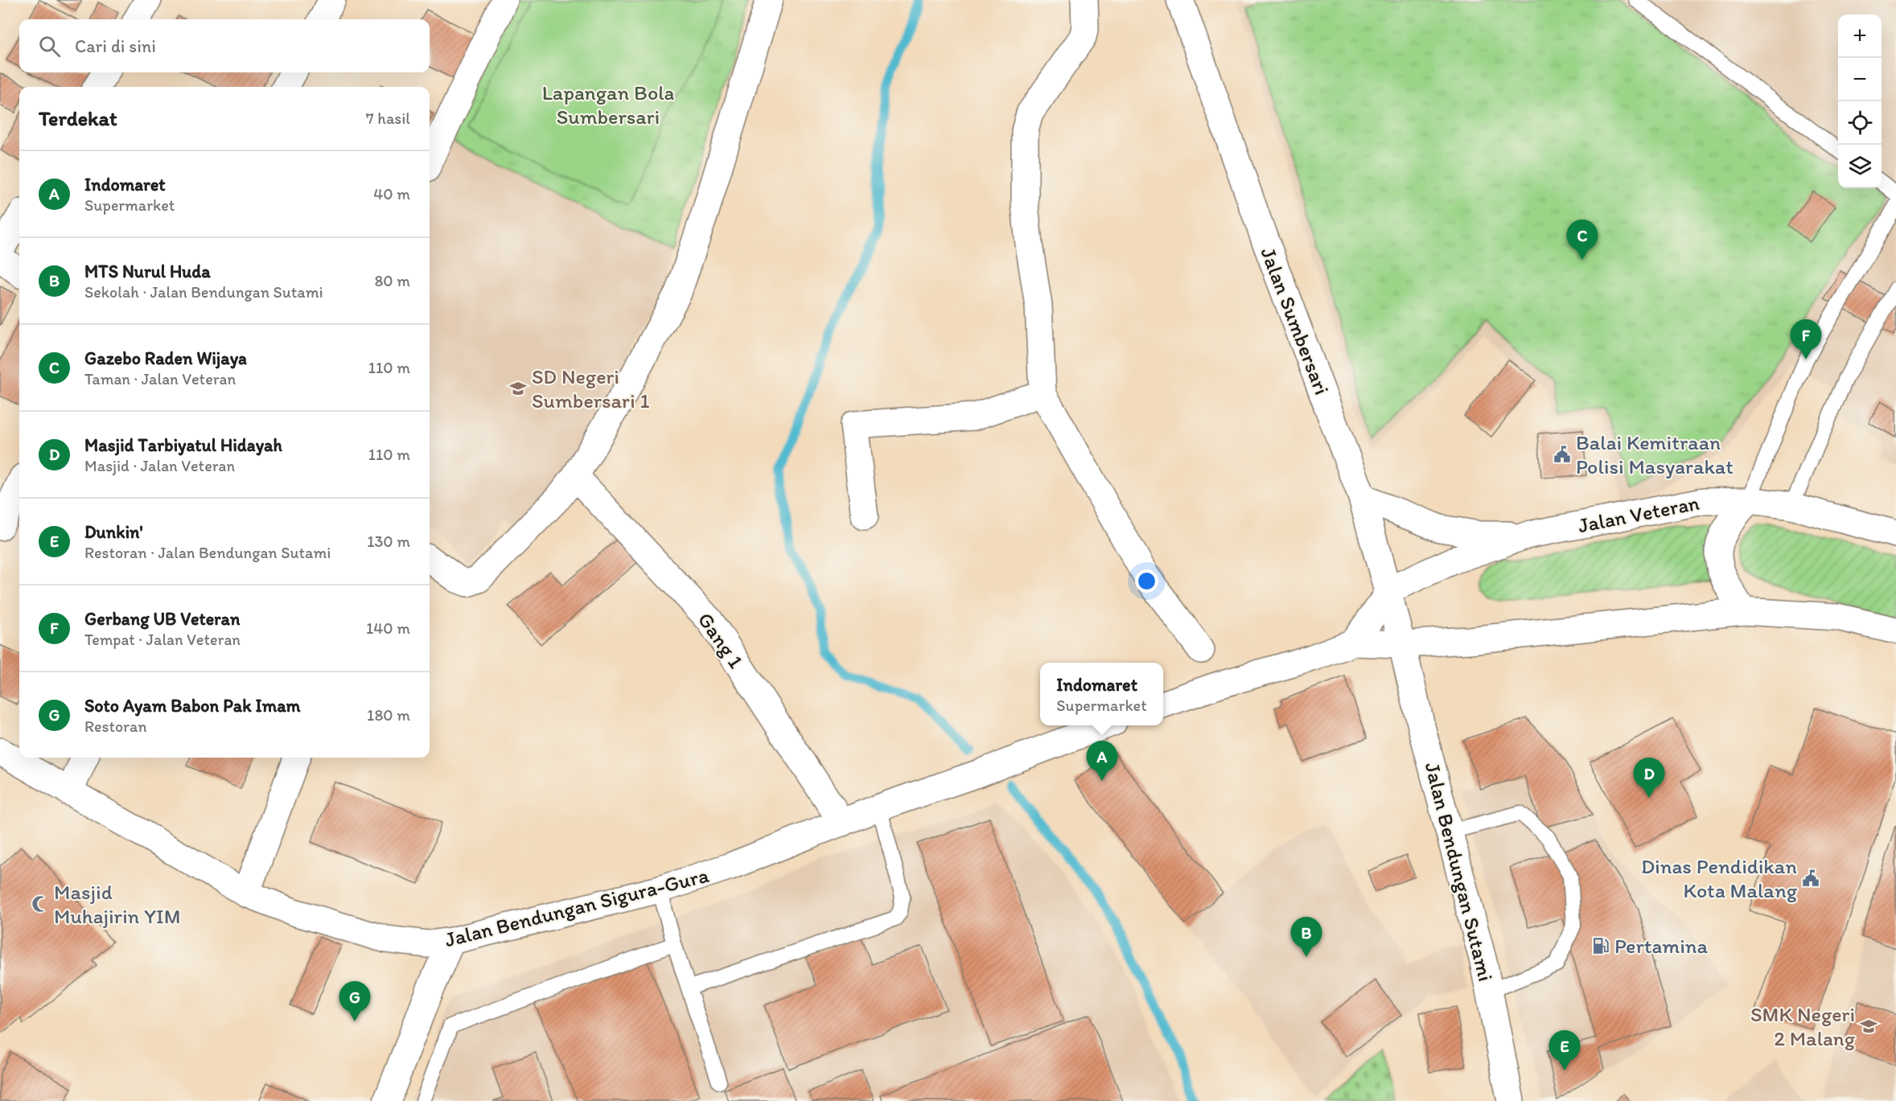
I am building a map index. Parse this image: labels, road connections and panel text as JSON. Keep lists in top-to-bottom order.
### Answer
{
  "streets": {
    "main road": [
      "Jalan Sumbersari",
      "Jalan Veteran",
      "Gang 1",
      "Jalan Bendungan Sutami",
      "Jalan Bendungan Sigura-Gura"
    ]
  },
  "crossings": [
    ["Jalan Sumbersari", "Jalan Veteran"],
    ["Jalan Sumbersari", "Jalan Bendungan Sutami"],
    ["Gang 1", "Jalan Bendungan Sigura-Gura"]
  ],
  "parks": ["Lapangan Bola Sumbersari"],
  "places": {
    "school or university": ["SD Negeri Sumbersari 1", "SMK Negeri 2 Malang"],
    "public building": ["Balai Kemitraan Polisi Masyarakat", "Dinas Pendidikan Kota Malang"],
    "mosque": ["Masjid Muhajirin YIM"],
    "fuel station": ["Pertamina"]
  },
  "page": {
    "map_buttons": ["+", "−"],
    "search": "Cari di sini",
    "heading": ["Terdekat", "7 hasil"],
    "list": [
      {
        "mark": "A",
        "name": "Indomaret",
        "note": "Supermarket",
        "value": "40 m"
      },
      {
        "mark": "B",
        "name": "MTS Nurul Huda",
        "note": "Sekolah · Jalan Bendungan Sutami",
        "value": "80 m"
      },
      {
        "mark": "C",
        "name": "Gazebo Raden Wijaya",
        "note": "Taman · Jalan Veteran",
        "value": "110 m"
      },
      {
        "mark": "D",
        "name": "Masjid Tarbiyatul Hidayah",
        "note": "Masjid · Jalan Veteran",
        "value": "110 m"
      },
      {
        "mark": "E",
        "name": "Dunkin'",
        "note": "Restoran · Jalan Bendungan Sutami",
        "value": "130 m"
      },
      {
        "mark": "F",
        "name": "Gerbang UB Veteran",
        "note": "Tempat · Jalan Veteran",
        "value": "140 m"
      },
      {
        "mark": "G",
        "name": "Soto Ayam Babon Pak Imam",
        "note": "Restoran",
        "value": "180 m"
      }
    ],
    "pins": [
      "C",
      "F",
      "A",
      "D",
      "B",
      "G",
      "E"
    ],
    "popup": ["Indomaret", "Supermarket"]
  }
}
